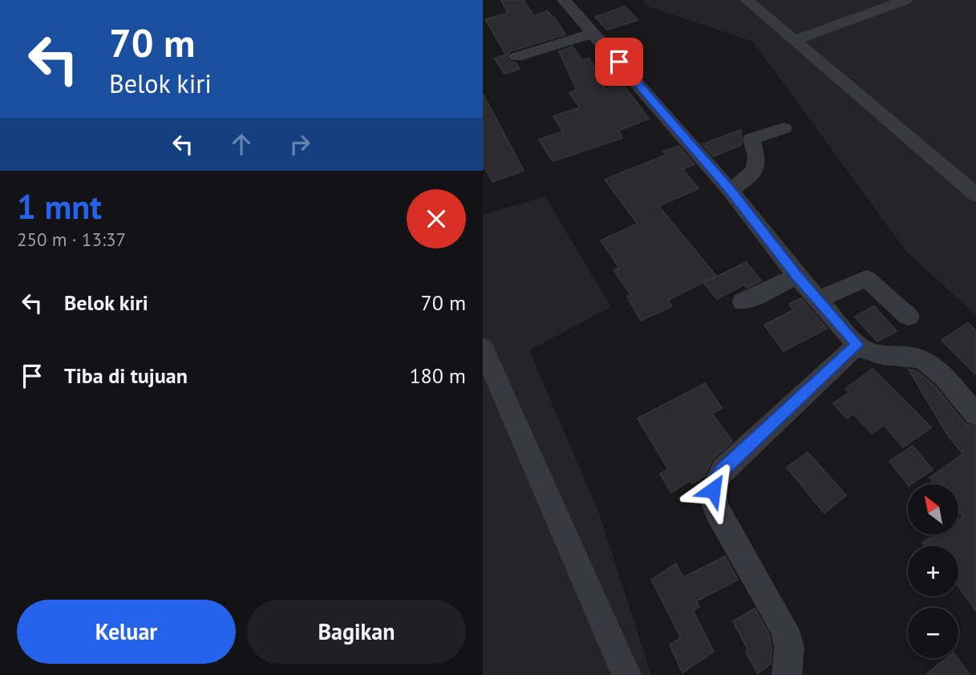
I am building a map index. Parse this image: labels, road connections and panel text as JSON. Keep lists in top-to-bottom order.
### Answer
{
  "north": "top left",
  "page": {
    "turn": ["70 m", "Belok kiri"],
    "heading": ["1 mnt", "250 m · 13:37"],
    "list": [
      {
        "name": "Belok kiri",
        "value": "70 m"
      },
      {
        "name": "Tiba di tujuan",
        "value": "180 m"
      }
    ],
    "map_buttons": ["+", "−"],
    "buttons": ["Keluar", "Bagikan"]
  }
}
